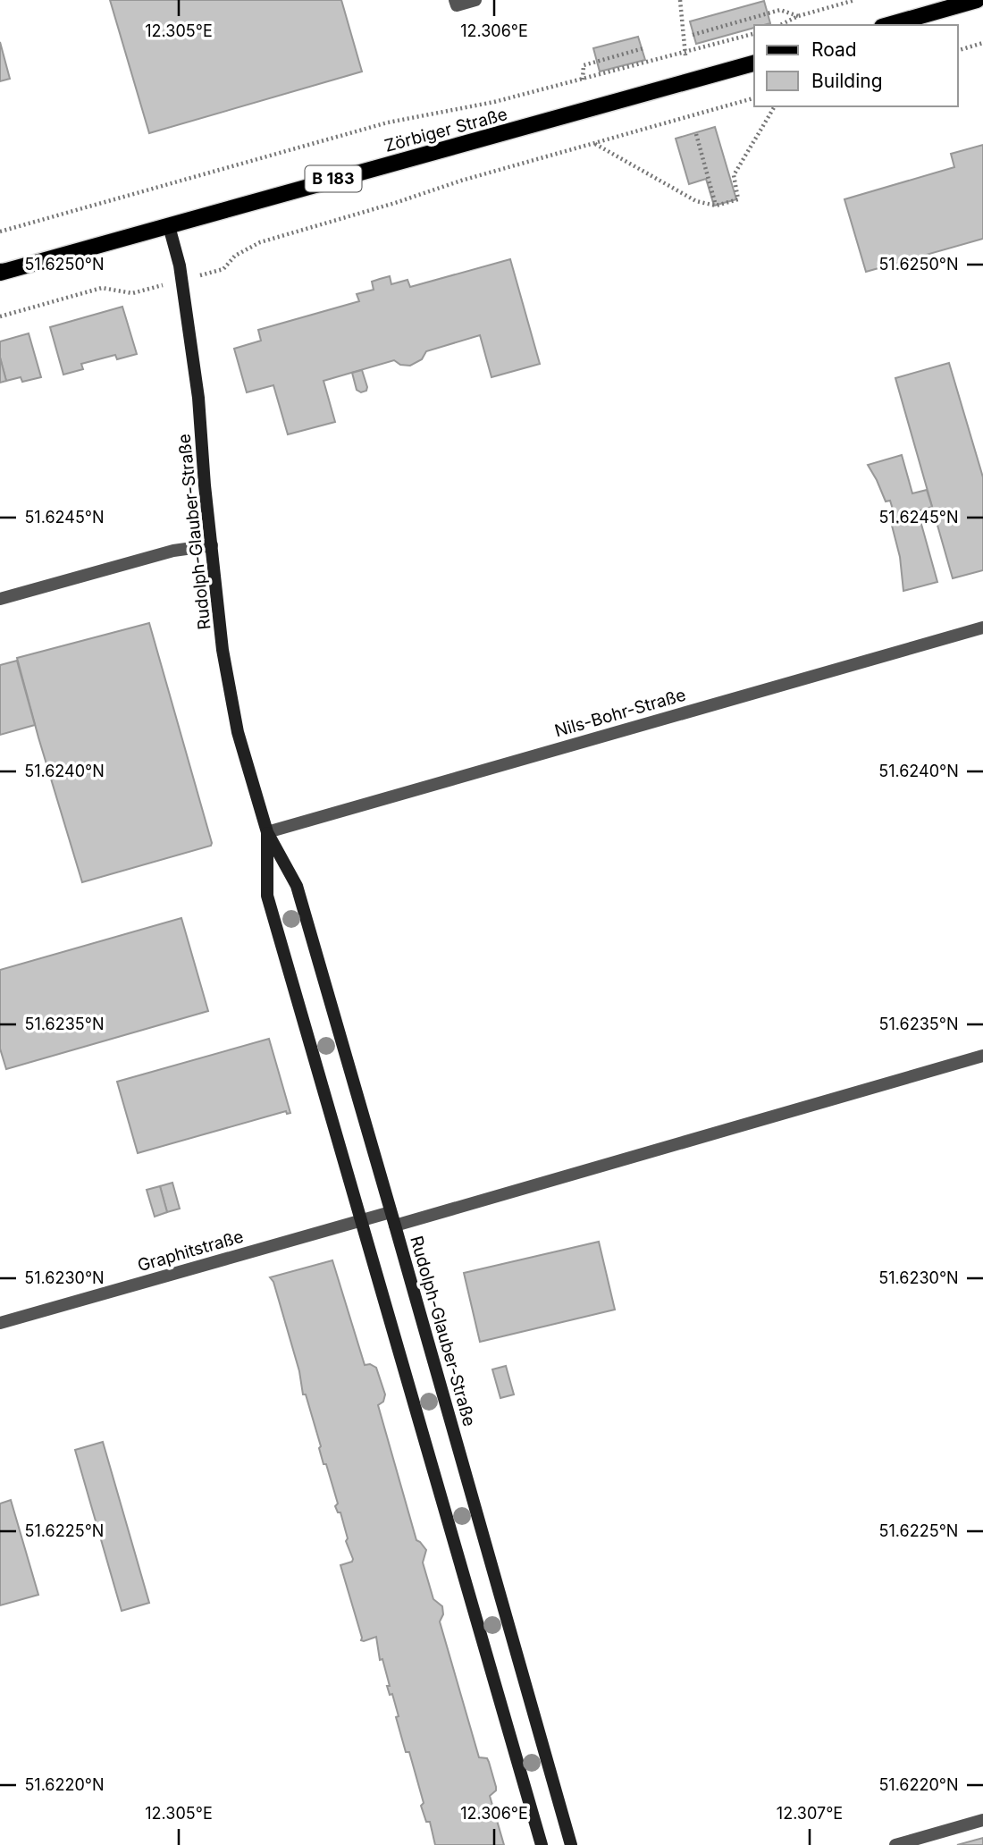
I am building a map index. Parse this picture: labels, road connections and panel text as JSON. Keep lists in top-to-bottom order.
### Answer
{
  "streets": {
    "main road": ["Zörbiger Straße", "B 183"],
    "street": ["Rudolph-Glauber-Straße", "Nils-Bohr-Straße", "Graphitstraße"]
  },
  "crossings": [
    ["Zörbiger Straße", "Rudolph-Glauber-Straße"],
    ["Rudolph-Glauber-Straße", "Nils-Bohr-Straße"],
    ["Rudolph-Glauber-Straße", "Graphitstraße"]
  ],
  "legend": ["Road", "Building"],
  "coordinates": [
    "12.305°E",
    "12.306°E",
    "51.6250°N",
    "51.6245°N",
    "51.6240°N",
    "51.6235°N",
    "51.6230°N",
    "51.6225°N",
    "51.6220°N",
    "12.307°E"
  ]
}
